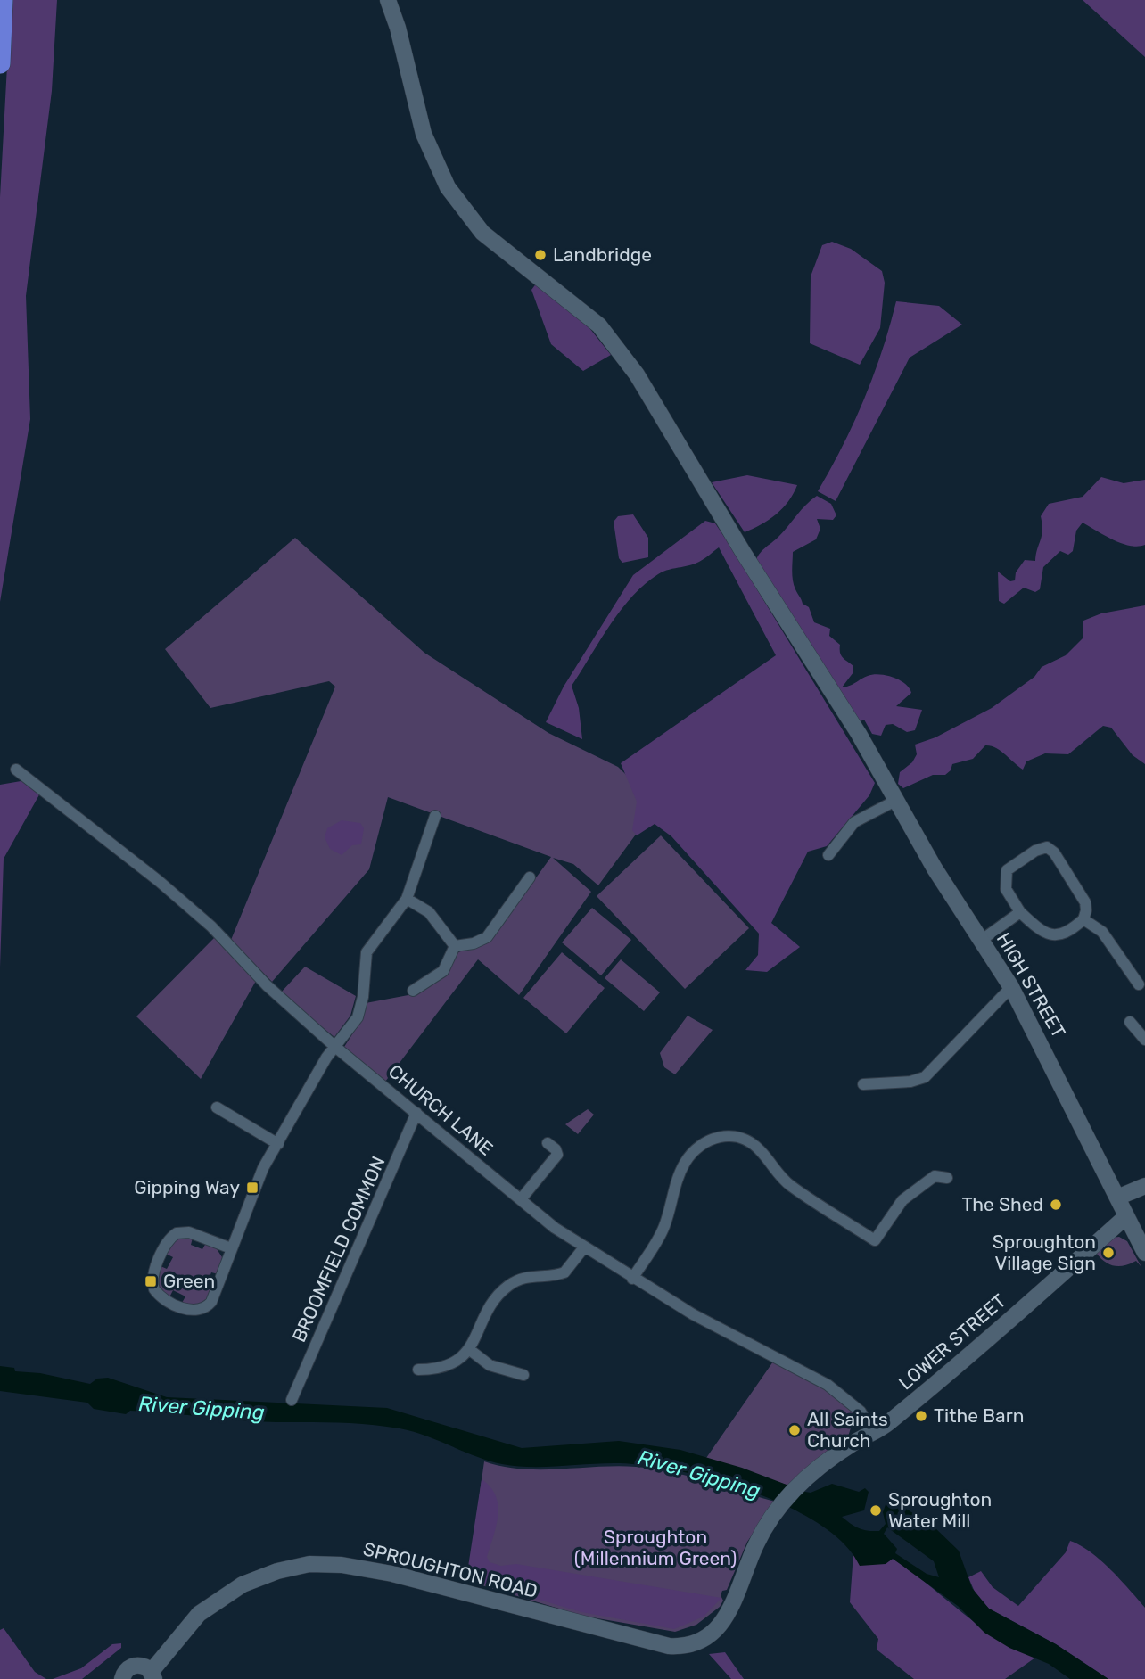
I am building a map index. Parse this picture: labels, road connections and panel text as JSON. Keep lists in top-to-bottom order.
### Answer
{
  "streets": {
    "main road": ["HIGH STREET", "LOWER STREET", "SPROUGHTON ROAD"],
    "street": ["CHURCH LANE", "BROOMFIELD COMMON"]
  },
  "crossings": [
    ["HIGH STREET", "LOWER STREET"],
    ["CHURCH LANE", "BROOMFIELD COMMON"],
    ["CHURCH LANE", "LOWER STREET"],
    ["LOWER STREET", "SPROUGHTON ROAD"]
  ],
  "water": ["River Gipping"],
  "parks": ["Sproughton (Millennium Green)"],
  "places": {
    "other": [
      "Landbridge",
      "The Shed",
      "Sproughton Village Sign",
      "Tithe Barn",
      "All Saints Church",
      "Sproughton Water Mill"
    ],
    "transit": ["Gipping Way", "Green"]
  }
}
